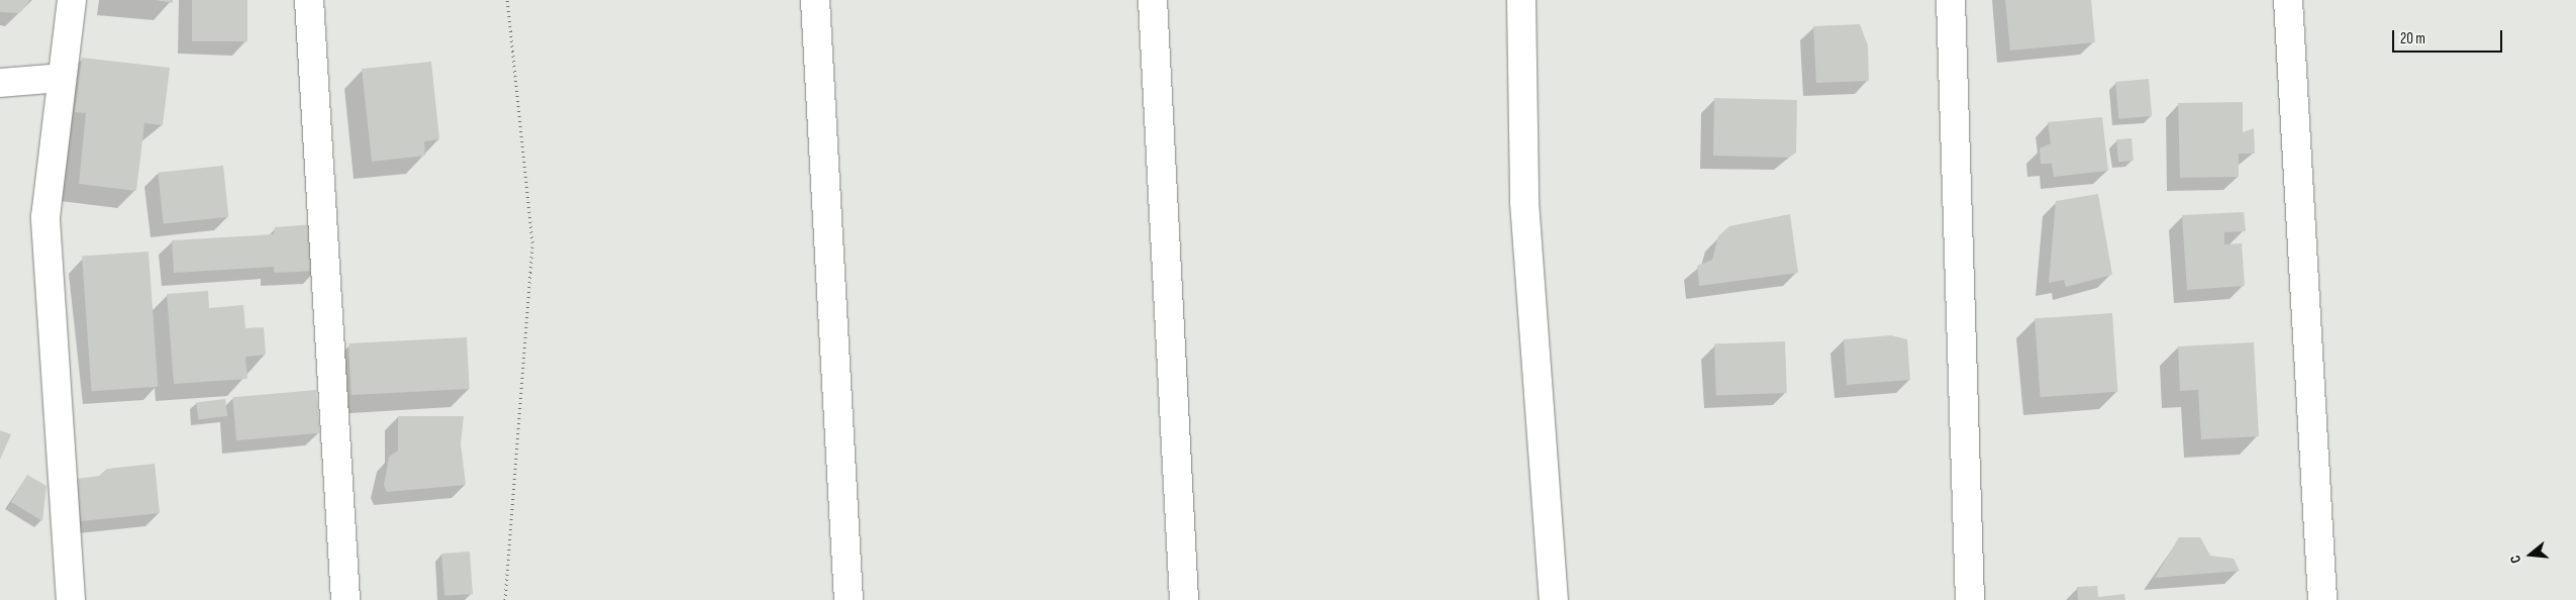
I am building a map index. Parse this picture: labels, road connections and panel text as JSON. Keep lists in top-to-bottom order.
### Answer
{
  "scale_bar": "20 m",
  "north": "left"
}
